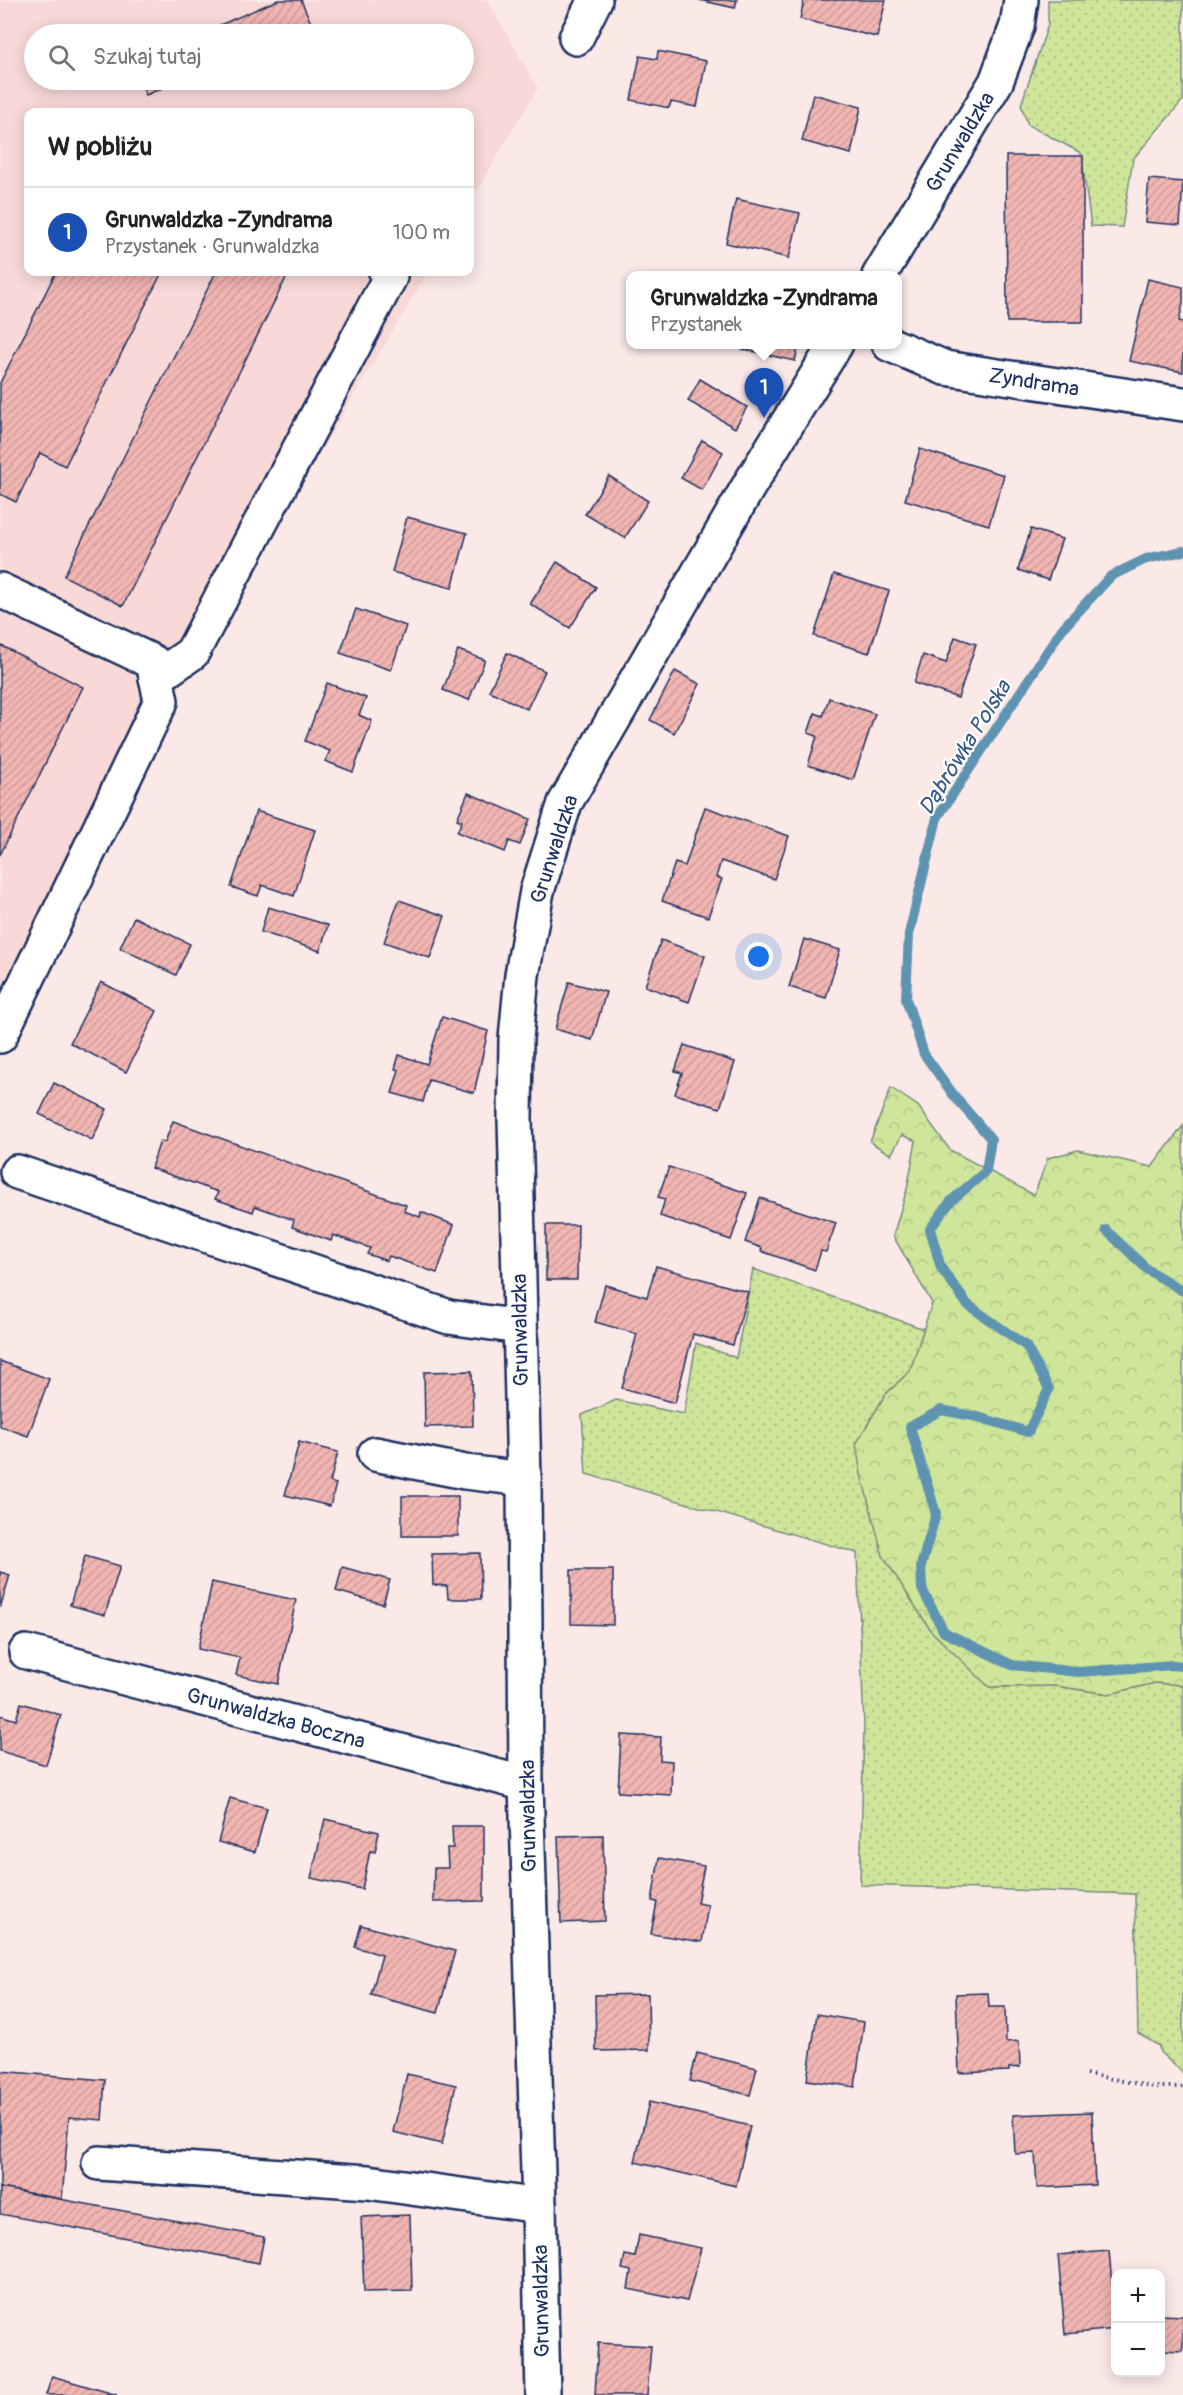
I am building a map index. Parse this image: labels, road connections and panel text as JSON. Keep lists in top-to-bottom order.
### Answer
{
  "streets": {
    "street": ["Grunwaldzka", "Zyndrama", "Grunwaldzka Boczna"]
  },
  "crossings": [
    ["Grunwaldzka", "Grunwaldzka Boczna"]
  ],
  "water": ["Dąbrówka Polska"],
  "page": {
    "search": "Szukaj tutaj",
    "heading": "W pobliżu",
    "list": [
      {
        "mark": "1",
        "name": "Grunwaldzka -Zyndrama",
        "note": "Przystanek · Grunwaldzka",
        "value": "100 m"
      }
    ],
    "popup": ["Grunwaldzka -Zyndrama", "Przystanek"],
    "pins": "1",
    "map_buttons": ["+", "−"]
  }
}
